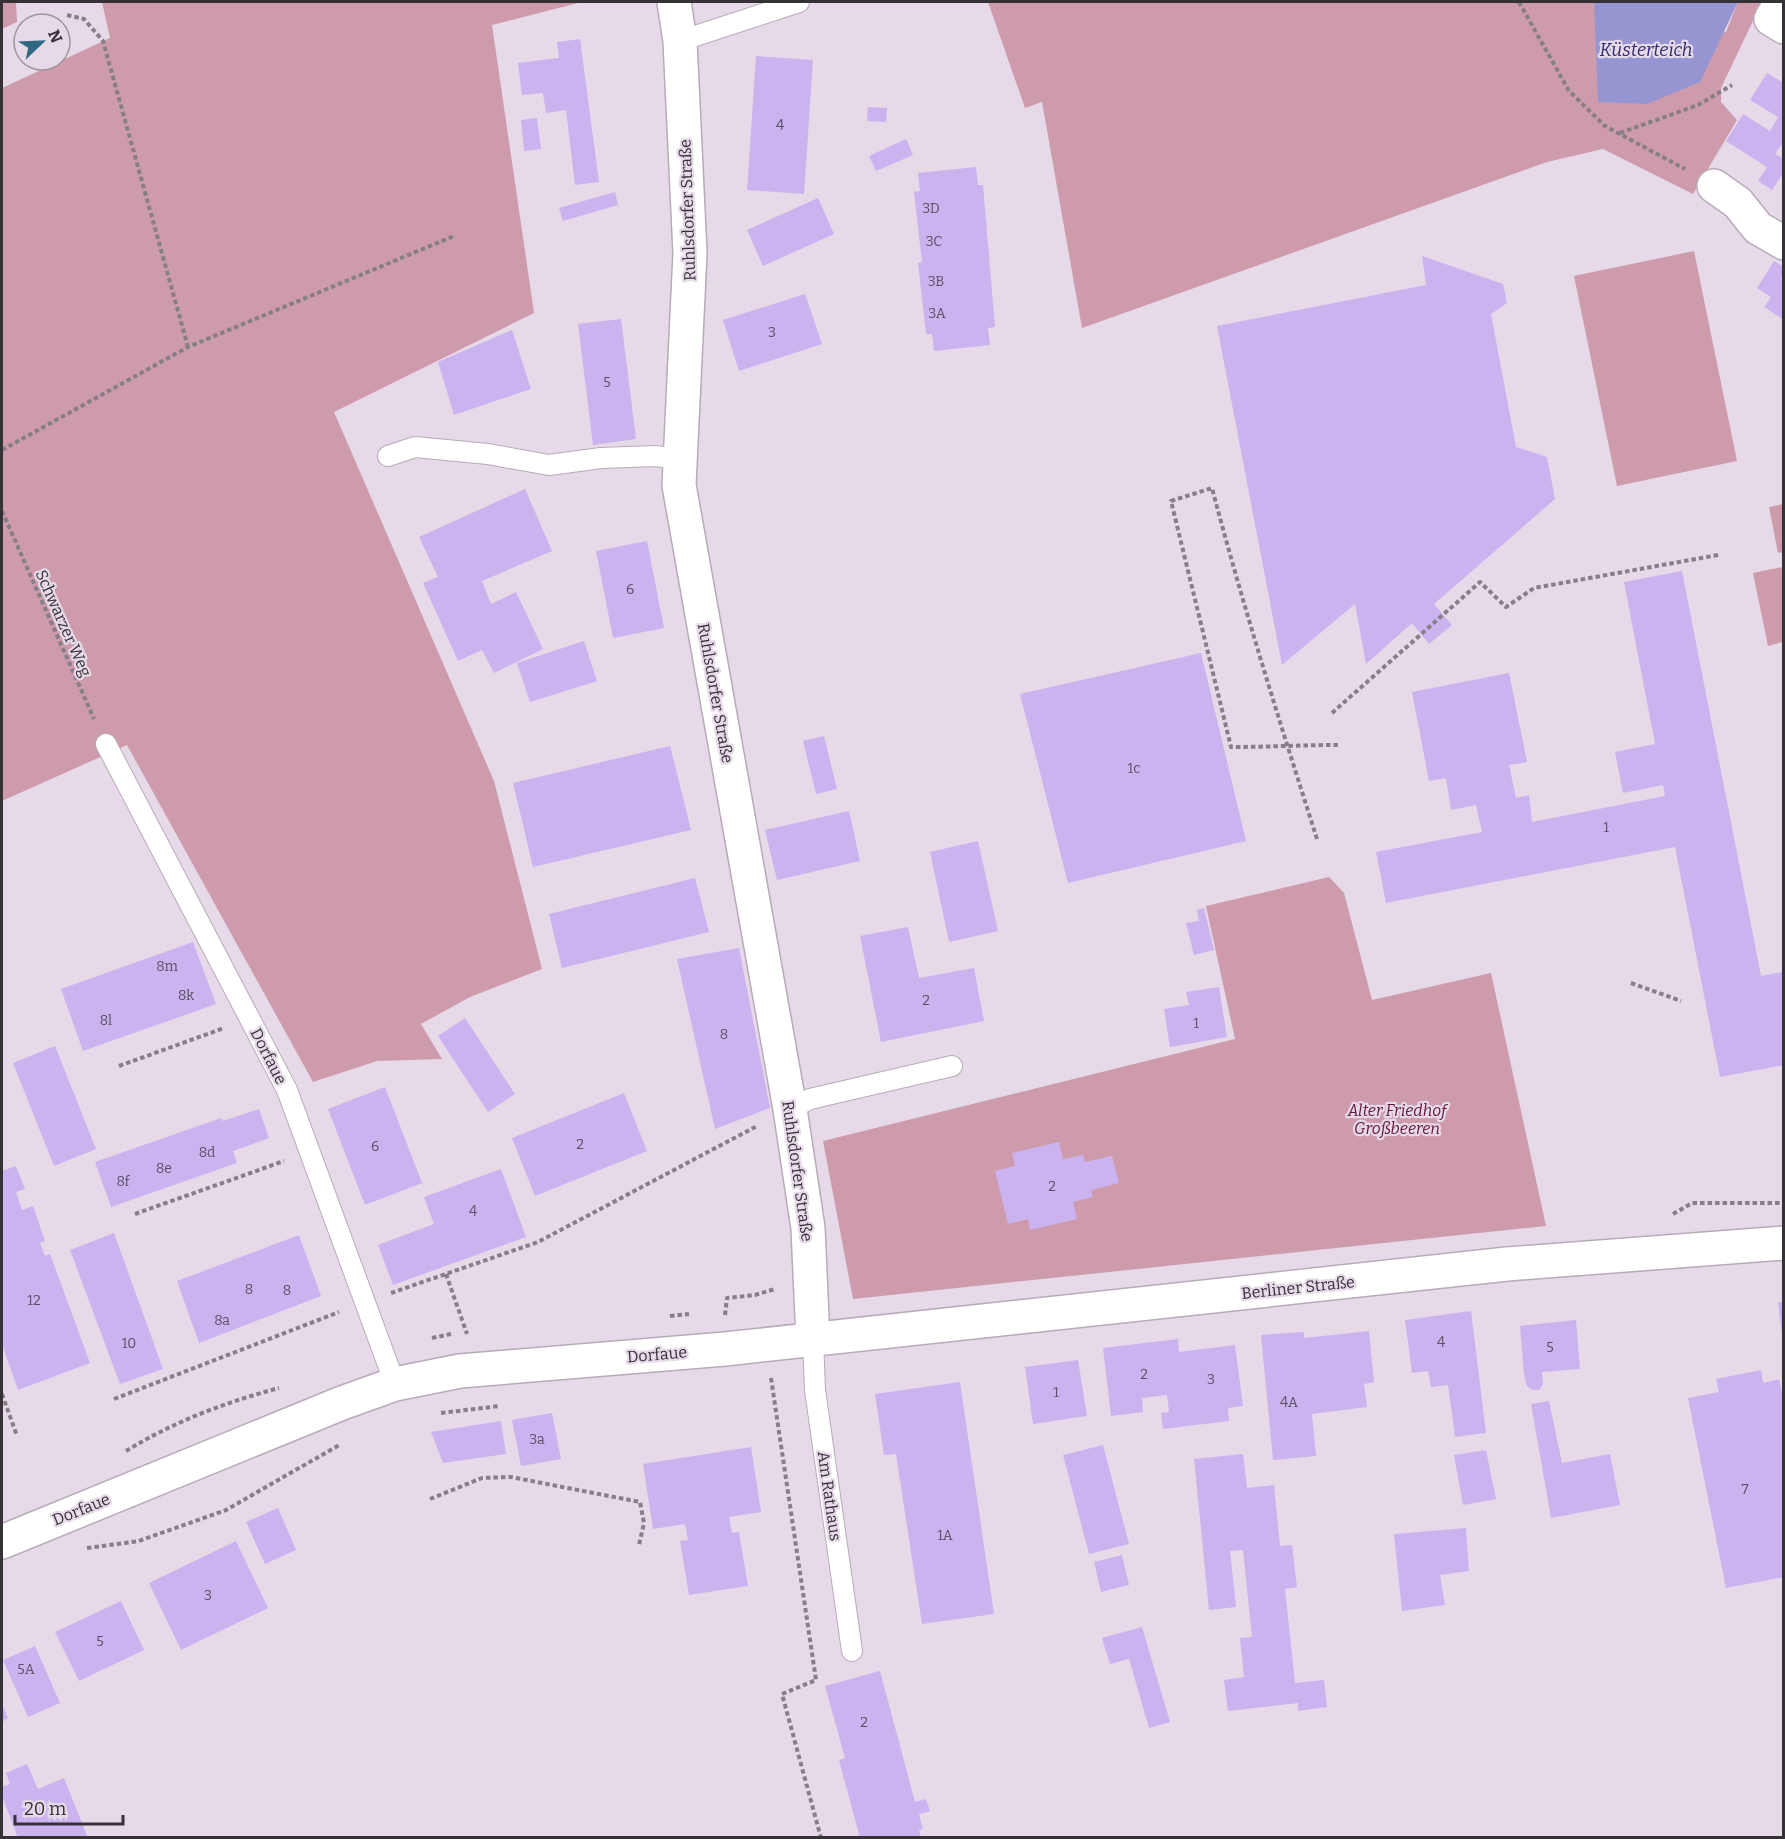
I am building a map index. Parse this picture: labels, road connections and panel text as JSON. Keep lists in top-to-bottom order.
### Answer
{
  "streets": {
    "street": ["Ruhlsdorfer Straße", "Dorfaue", "Berliner Straße"],
    "lane": ["Am Rathaus"],
    "path": ["Schwarzer Weg"]
  },
  "crossings": [
    ["Ruhlsdorfer Straße", "Dorfaue"],
    ["Ruhlsdorfer Straße", "Berliner Straße"],
    ["Ruhlsdorfer Straße", "Am Rathaus"],
    ["Schwarzer Weg", "Dorfaue"],
    ["Dorfaue", "Berliner Straße"],
    ["Dorfaue", "Am Rathaus"],
    ["Berliner Straße", "Am Rathaus"]
  ],
  "water": ["Küsterteich"],
  "parks": ["Alter Friedhof Großbeeren"],
  "house_numbers": [
    "4",
    "3D",
    "3C",
    "3B",
    "3A",
    "3",
    "5",
    "6",
    "1c",
    "1",
    "8m",
    "8k",
    "2",
    "8l",
    "1",
    "8",
    "2",
    "6",
    "8d",
    "8e",
    "8f",
    "2",
    "4",
    "8",
    "8",
    "12",
    "8a",
    "4",
    "10",
    "5",
    "2",
    "3",
    "1",
    "4A",
    "3a",
    "7",
    "1A",
    "3",
    "5",
    "5A",
    "2"
  ],
  "scale_bar": "20 m",
  "north": "top right"
}
